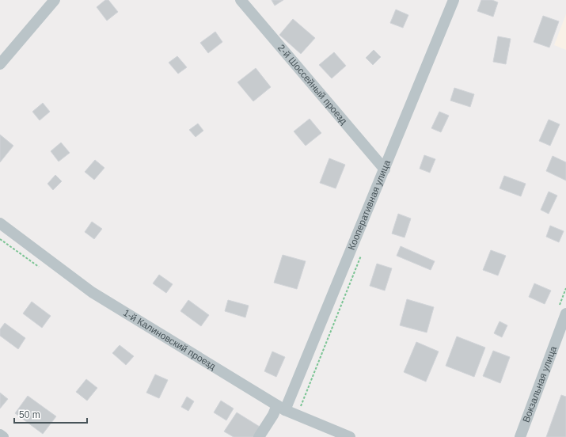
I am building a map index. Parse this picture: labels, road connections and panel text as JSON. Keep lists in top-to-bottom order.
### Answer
{
  "streets": {
    "street": [
      "2-й Шоссейный проезд",
      "Кооперативная улица",
      "1-й Калиновский проезд",
      "Вокзальная улица"
    ]
  },
  "crossings": [
    ["2-й Шоссейный проезд", "Кооперативная улица"],
    ["Кооперативная улица", "1-й Калиновский проезд"]
  ],
  "scale_bar": "50 m"
}
